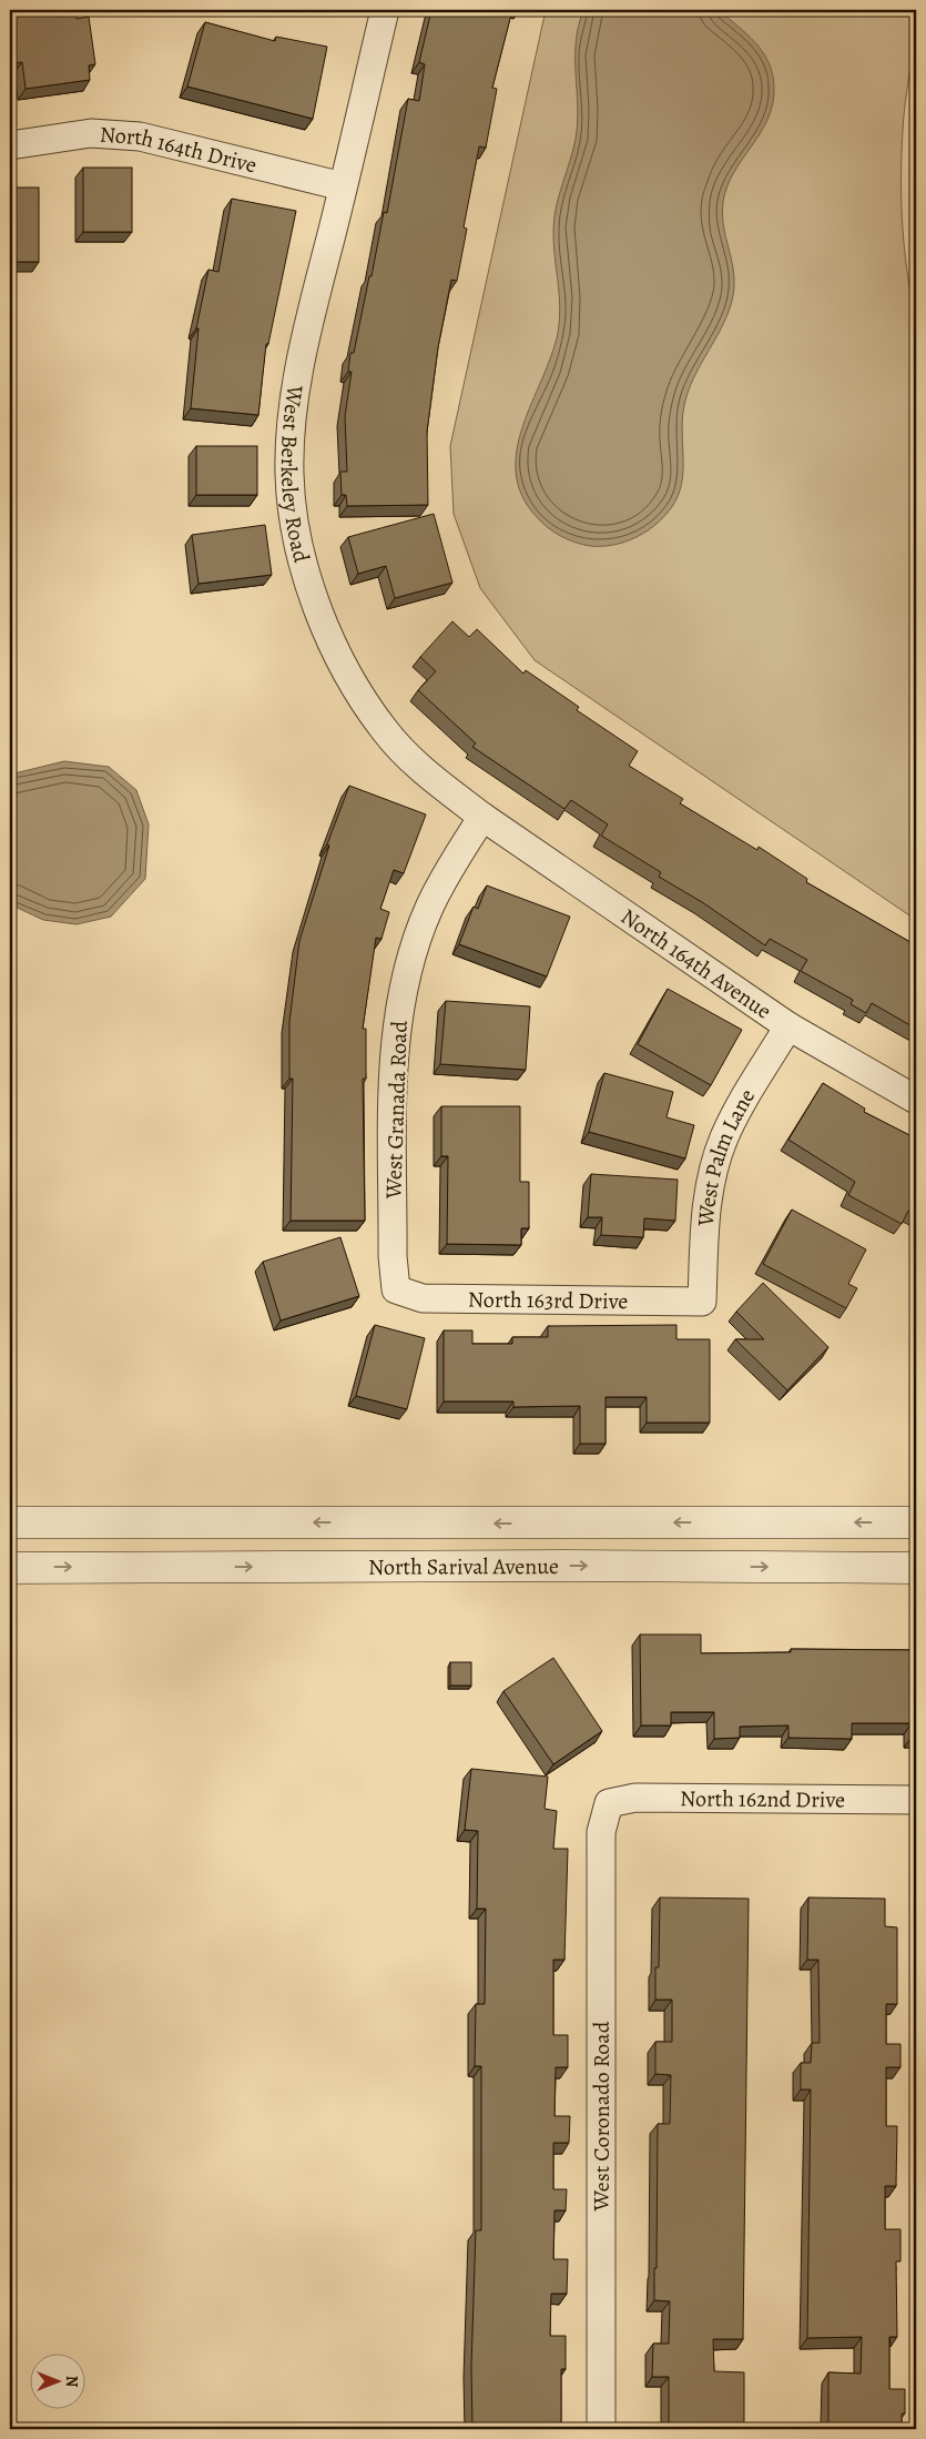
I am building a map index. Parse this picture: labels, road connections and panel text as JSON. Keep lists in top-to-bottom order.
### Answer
{
  "streets": {
    "main road": ["North Sarival Avenue"],
    "street": [
      "North 164th Drive",
      "West Berkeley Road",
      "North 164th Avenue",
      "West Granada Road",
      "West Palm Lane",
      "North 163rd Drive",
      "North 162nd Drive",
      "West Coronado Road"
    ]
  },
  "crossings": [
    ["North 164th Drive", "West Berkeley Road"],
    ["West Berkeley Road", "North 164th Avenue"],
    ["West Berkeley Road", "West Granada Road"],
    ["North 164th Avenue", "West Granada Road"],
    ["North 164th Avenue", "West Palm Lane"],
    ["West Granada Road", "North 163rd Drive"],
    ["West Palm Lane", "North 163rd Drive"],
    ["North 162nd Drive", "West Coronado Road"]
  ],
  "north": "right"
}
